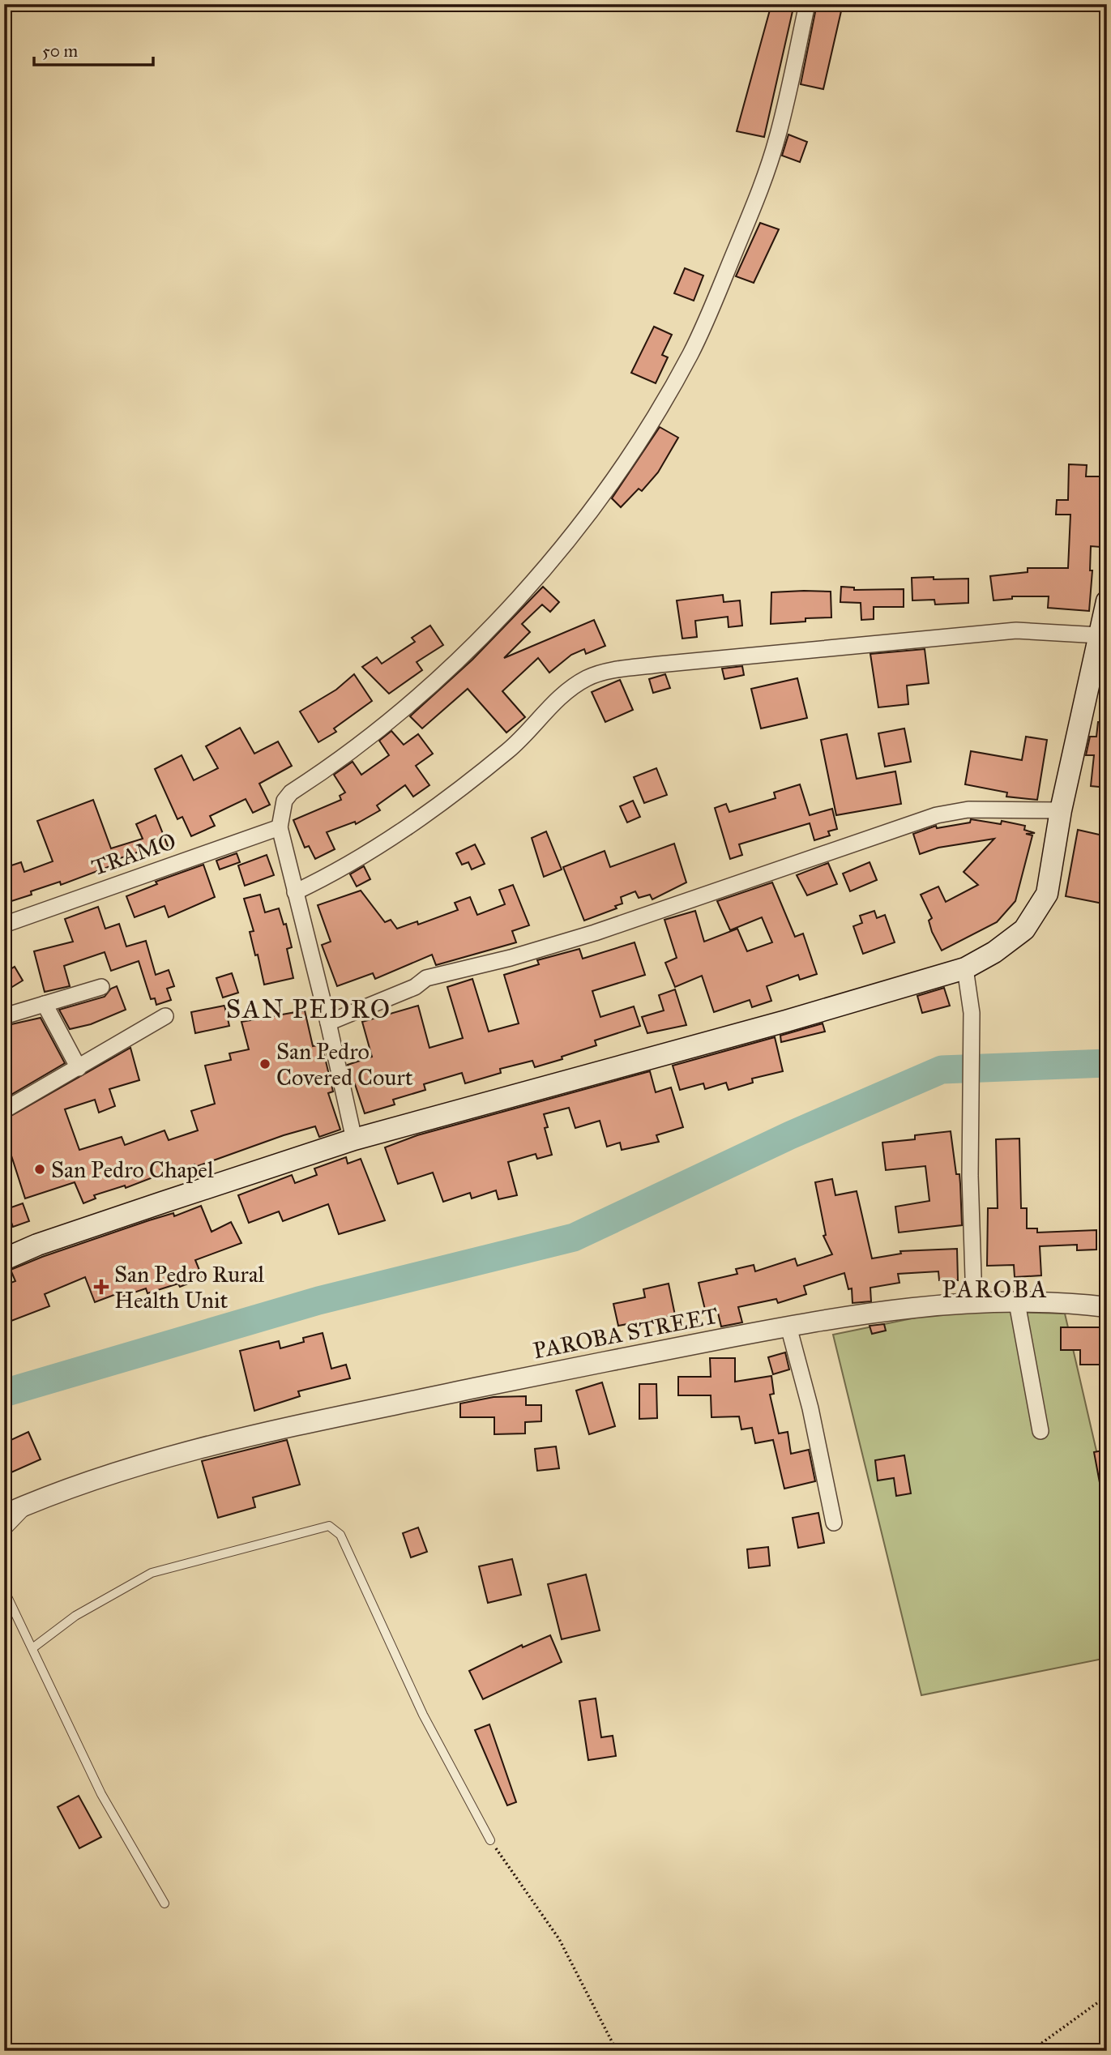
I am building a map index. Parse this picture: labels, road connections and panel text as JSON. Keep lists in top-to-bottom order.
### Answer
{
  "streets": {
    "street": ["TRAMO", "PAROBA STREET"]
  },
  "districts": ["SAN PEDRO", "PAROBA"],
  "places": {
    "other": ["San Pedro Covered Court", "San Pedro Chapel"],
    "health": ["San Pedro Rural Health Unit"]
  },
  "scale_bar": "50 m"
}
